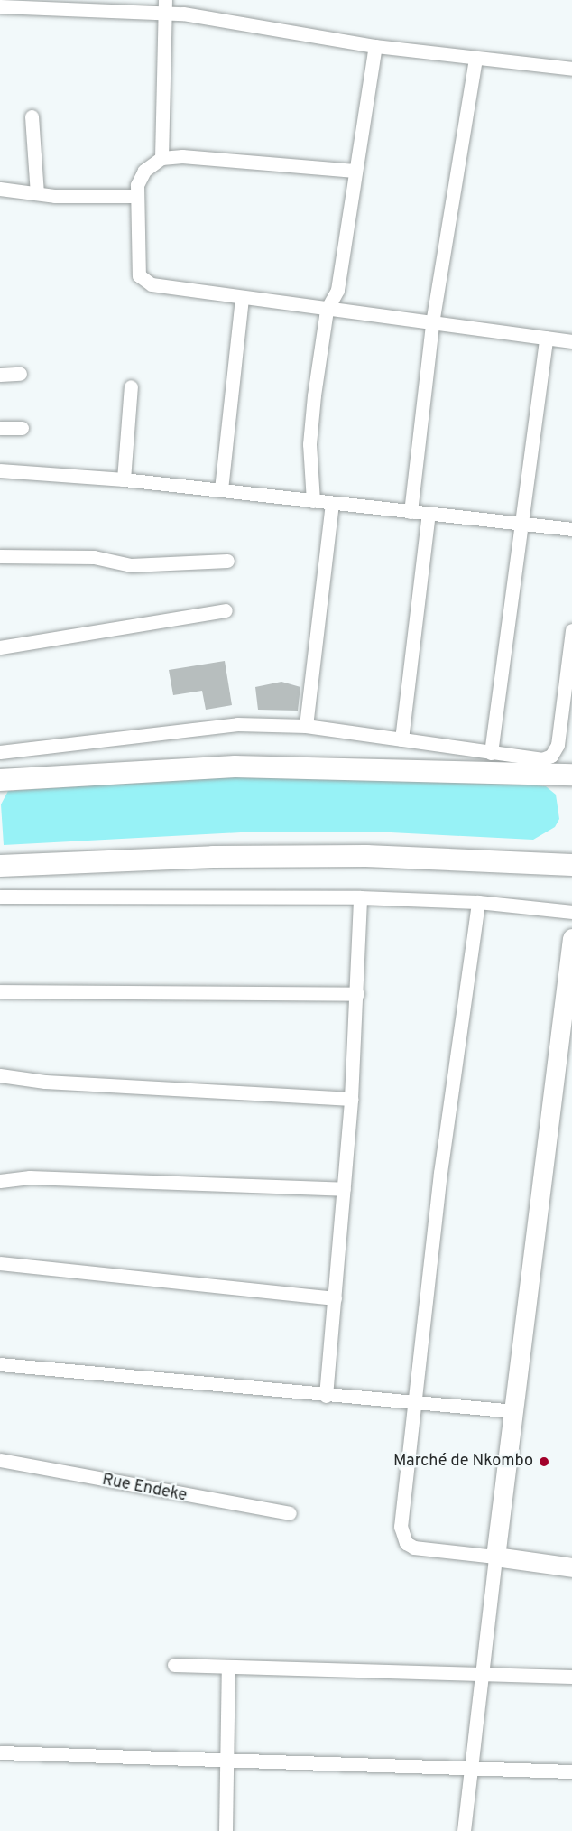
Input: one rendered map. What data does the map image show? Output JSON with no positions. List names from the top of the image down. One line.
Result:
{"streets":{"street":["Rue Endeke"]},"places":["Marché de Nkombo"]}
